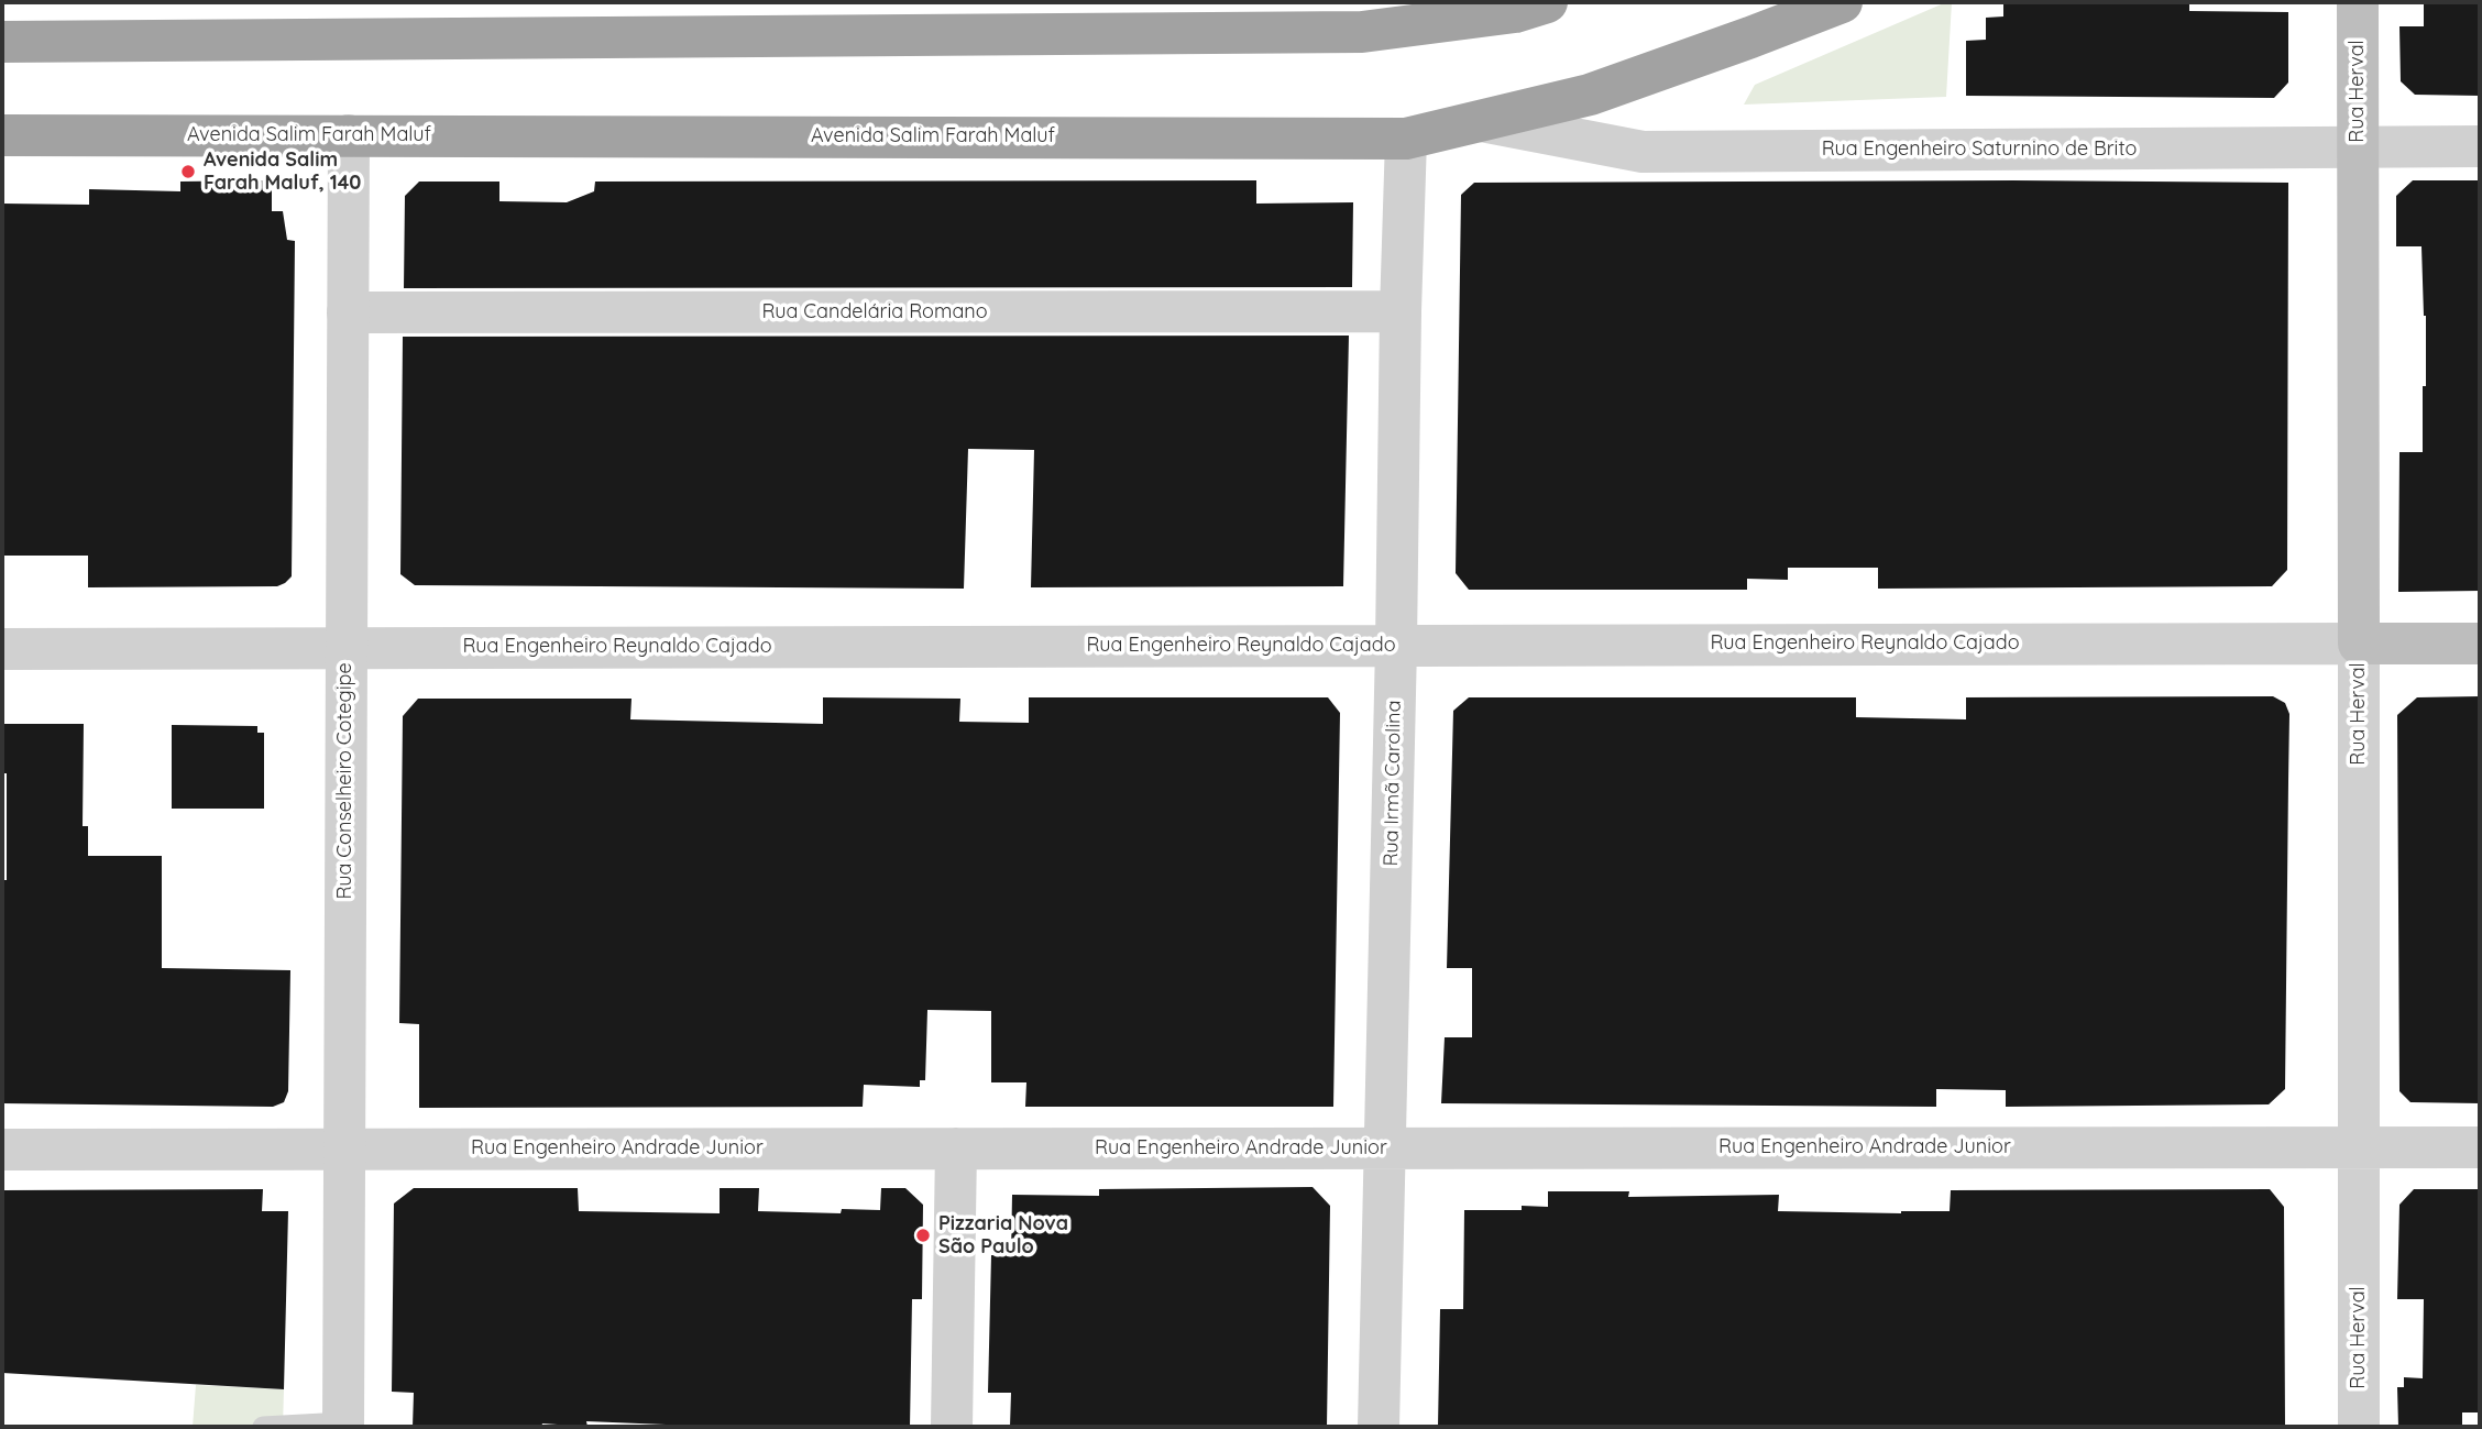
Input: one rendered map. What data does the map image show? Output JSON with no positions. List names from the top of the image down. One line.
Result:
{"streets":{"highway":["Avenida Salim Farah Maluf"],"main road":["Rua Herval","Rua Engenheiro Reynaldo Cajado"],"street":["Rua Engenheiro Saturnino de Brito","Rua Candelária Romano","Rua Conselheiro Cotegipe","Rua Irmã Carolina","Rua Engenheiro Andrade Junior"]},"crossings":[["Rua Herval","Rua Engenheiro Saturnino de Brito"],["Rua Herval","Rua Engenheiro Reynaldo Cajado"],["Rua Herval","Rua Engenheiro Andrade Junior"],["Avenida Salim Farah Maluf","Rua Engenheiro Saturnino de Brito"],["Avenida Salim Farah Maluf","Rua Conselheiro Cotegipe"],["Avenida Salim Farah Maluf","Rua Irmã Carolina"],["Rua Candelária Romano","Rua Conselheiro Cotegipe"],["Rua Candelária Romano","Rua Irmã Carolina"],["Rua Engenheiro Reynaldo Cajado","Rua Conselheiro Cotegipe"],["Rua Engenheiro Reynaldo Cajado","Rua Irmã Carolina"],["Rua Conselheiro Cotegipe","Rua Engenheiro Andrade Junior"],["Rua Irmã Carolina","Rua Engenheiro Andrade Junior"]],"places":["Avenida Salim Farah Maluf, 140","Pizzaria Nova São Paulo"]}
